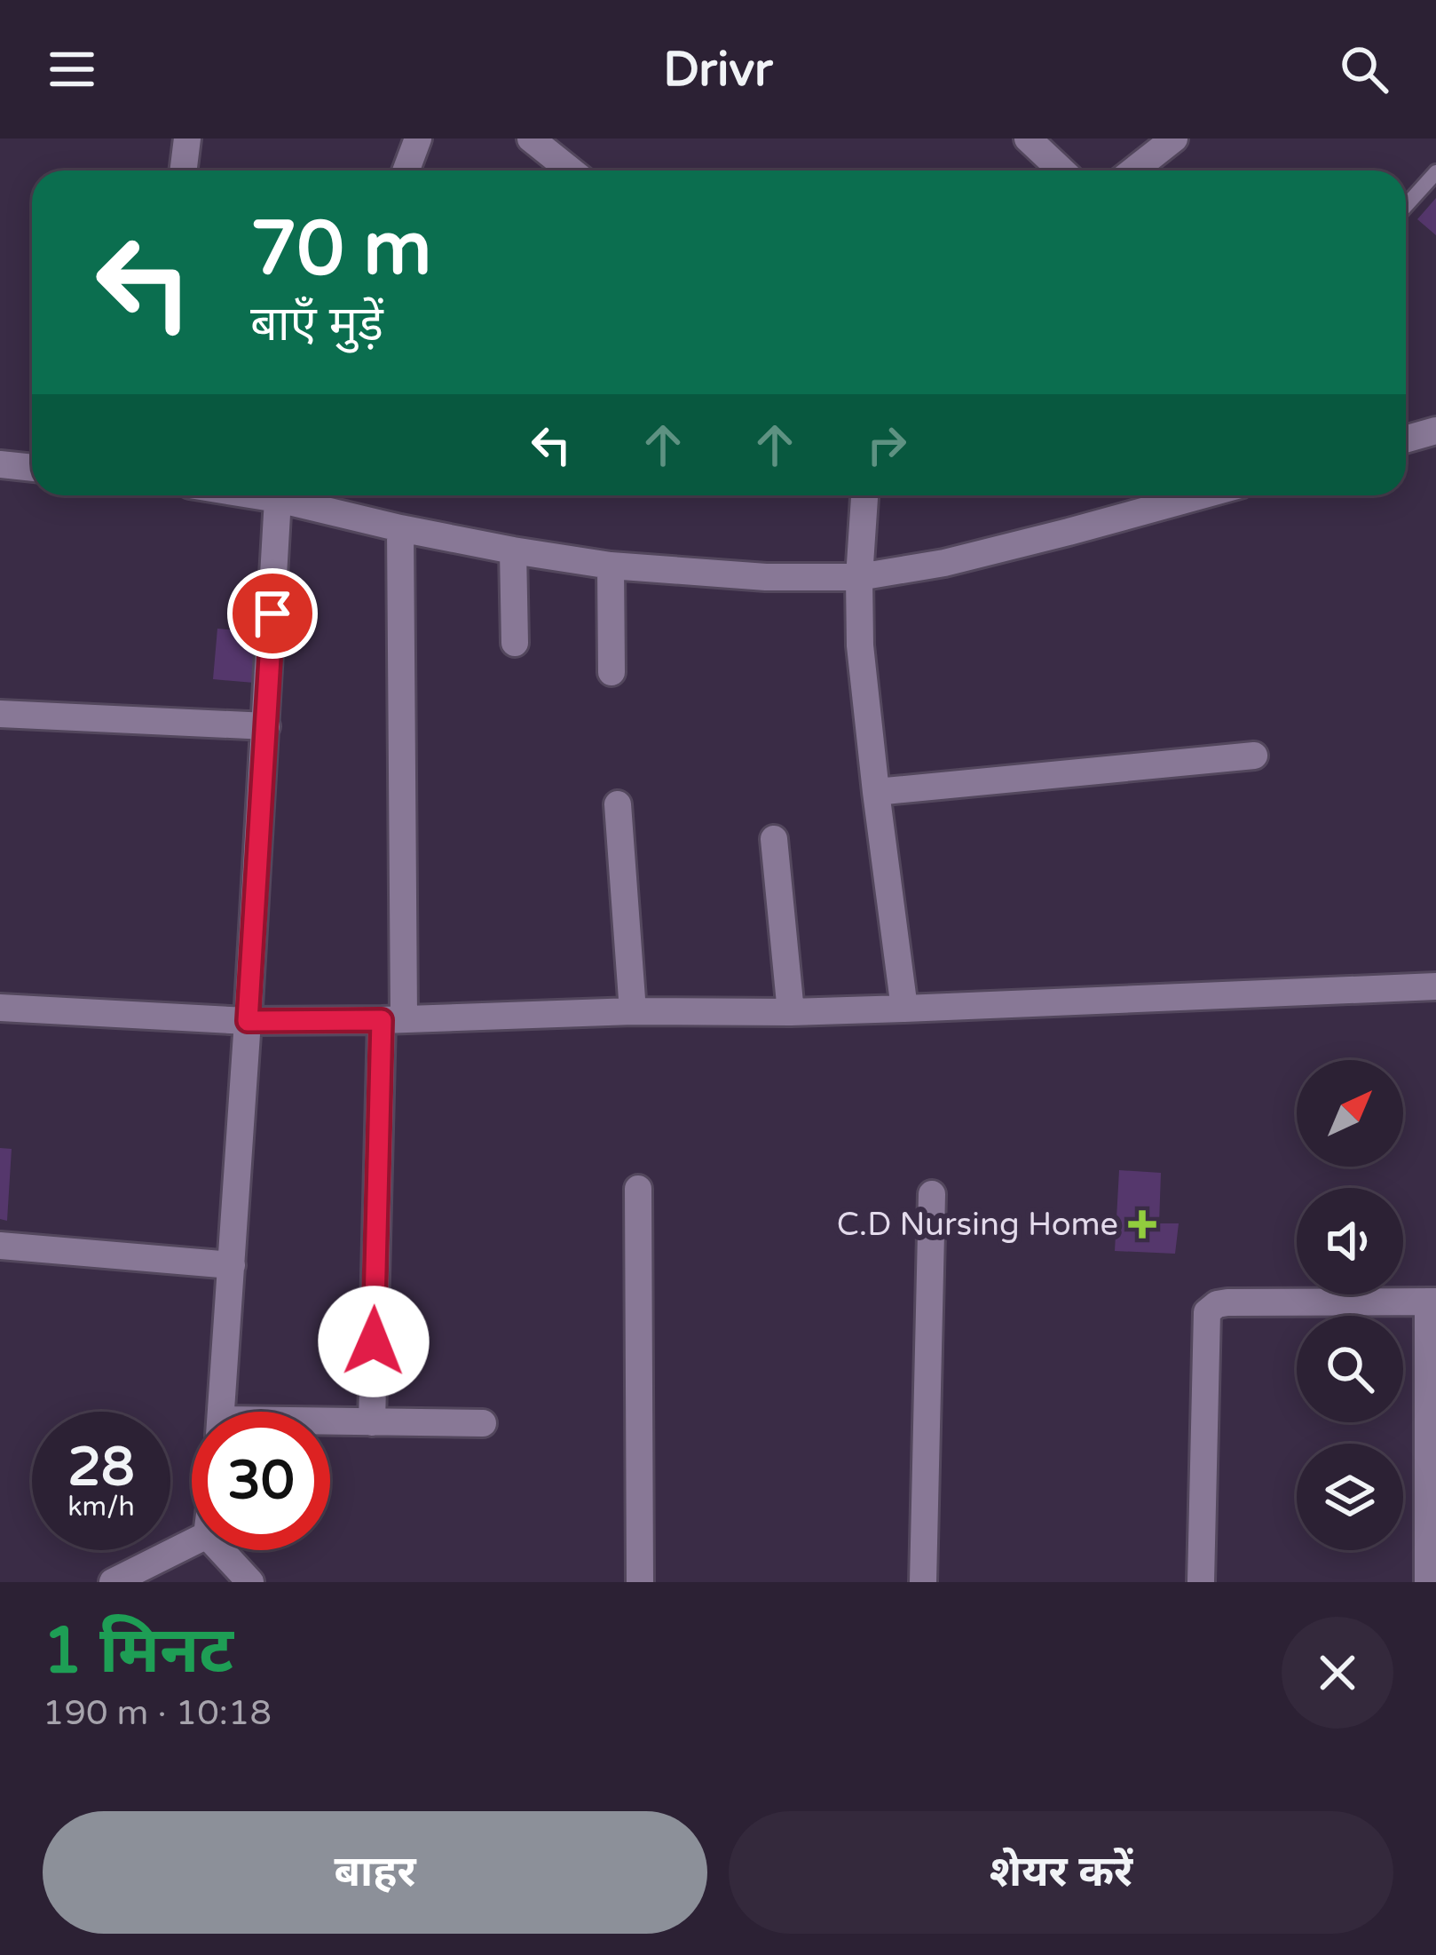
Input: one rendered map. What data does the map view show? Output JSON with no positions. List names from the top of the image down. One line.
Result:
{"places":{"health":["C.D Nursing Home"]},"north":"top right","page":{"header":"Drivr","turn":["70 m","बाएँ मुड़ें"],"speed":"28 km/h","limit":"30","heading":["1 मिनट","190 m · 10:18"],"buttons":["बाहर","शेयर करें"]}}
